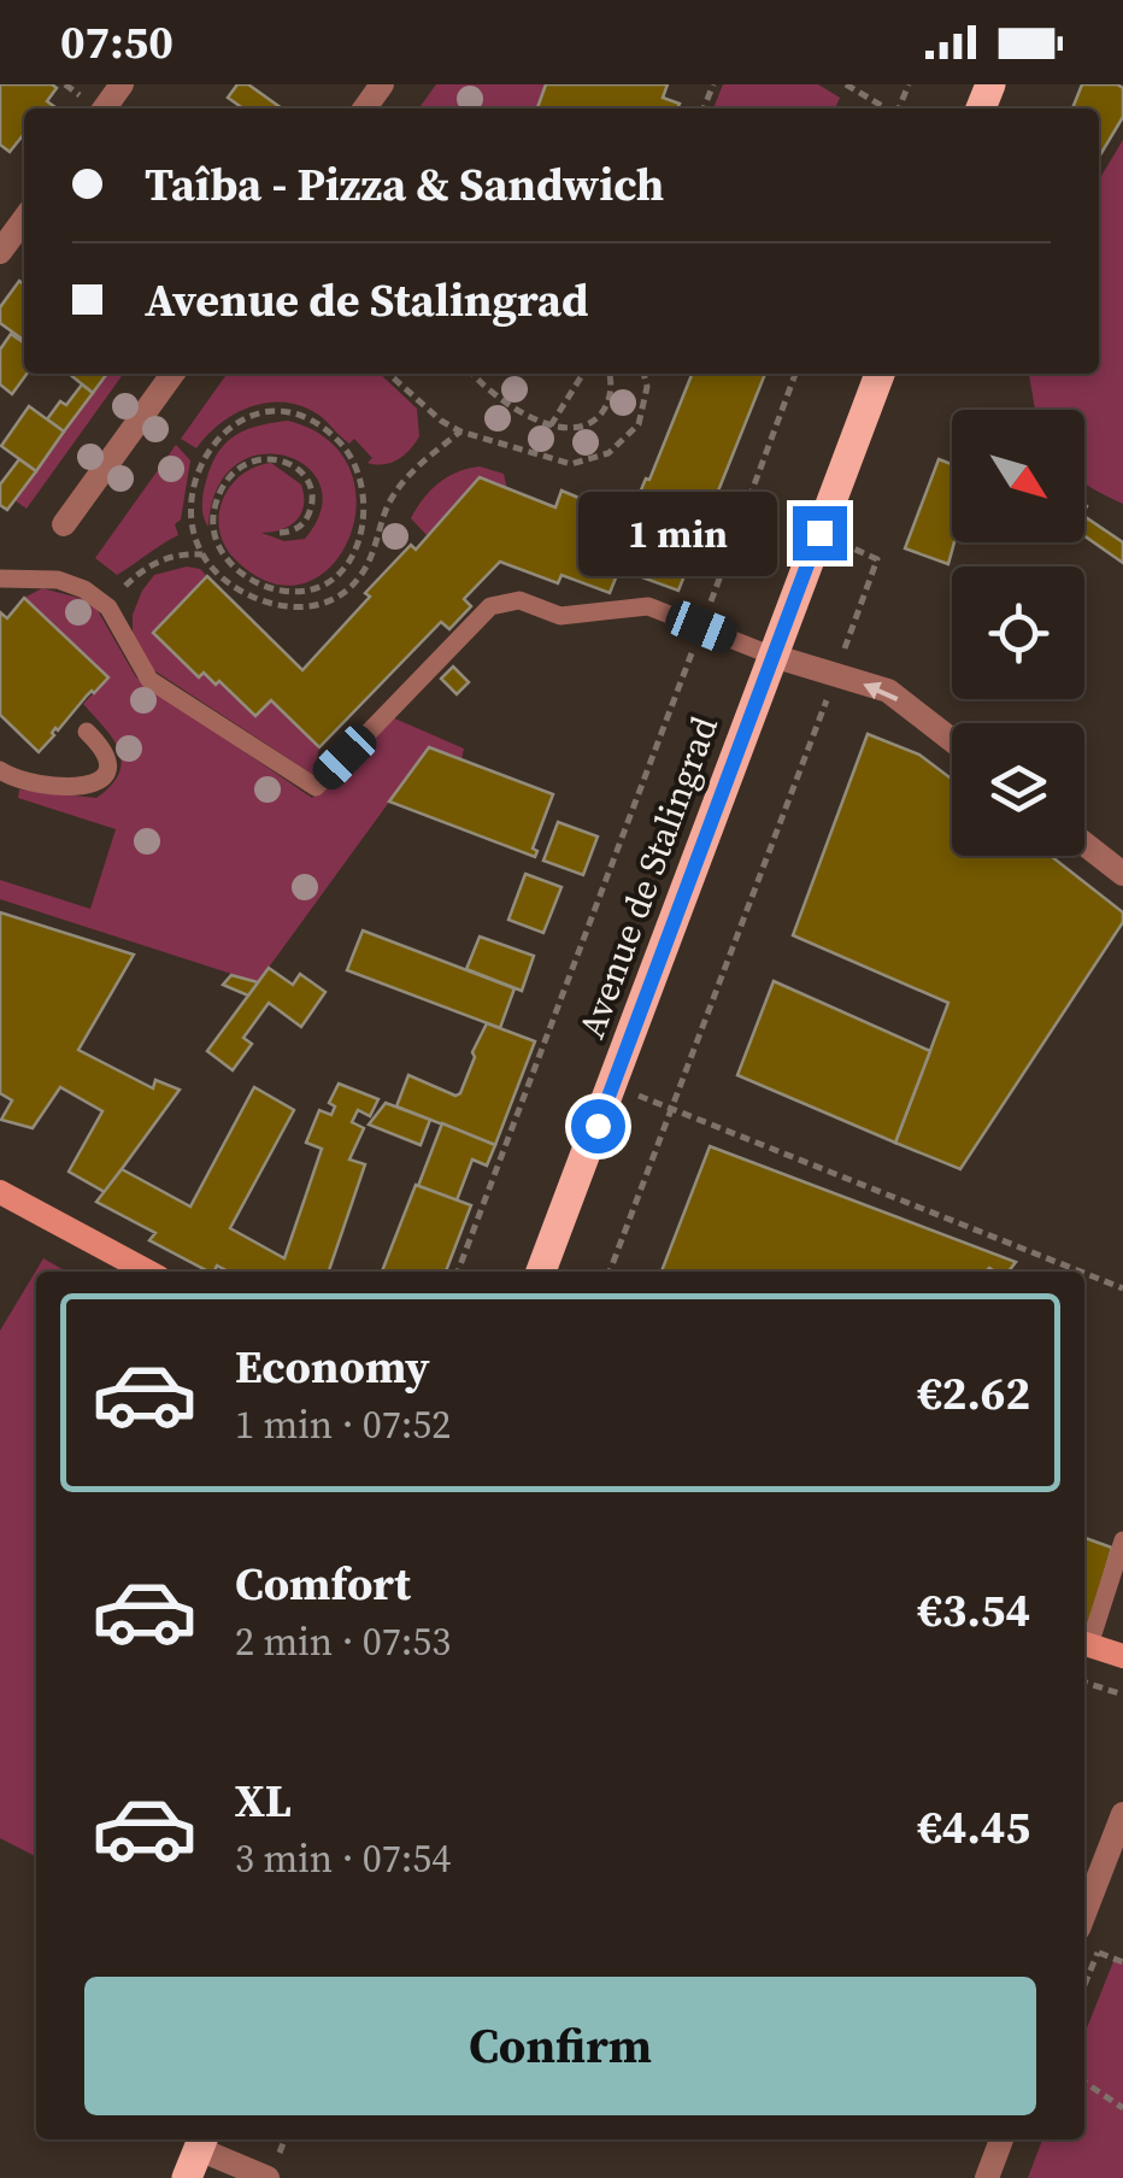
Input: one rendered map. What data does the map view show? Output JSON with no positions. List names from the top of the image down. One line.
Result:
{"streets":{"main road":["Avenue de Stalingrad"]},"north":"bottom right","page":{"status":"07:50","banner":["Taîba - Pizza & Sandwich","Avenue de Stalingrad"],"bubble":"1 min","list":[{"name":"Economy","note":"1 min · 07:52","value":"€2.62"},{"name":"Comfort","note":"2 min · 07:53","value":"€3.54"},{"name":"XL","note":"3 min · 07:54","value":"€4.45"}],"buttons":"Confirm"}}
